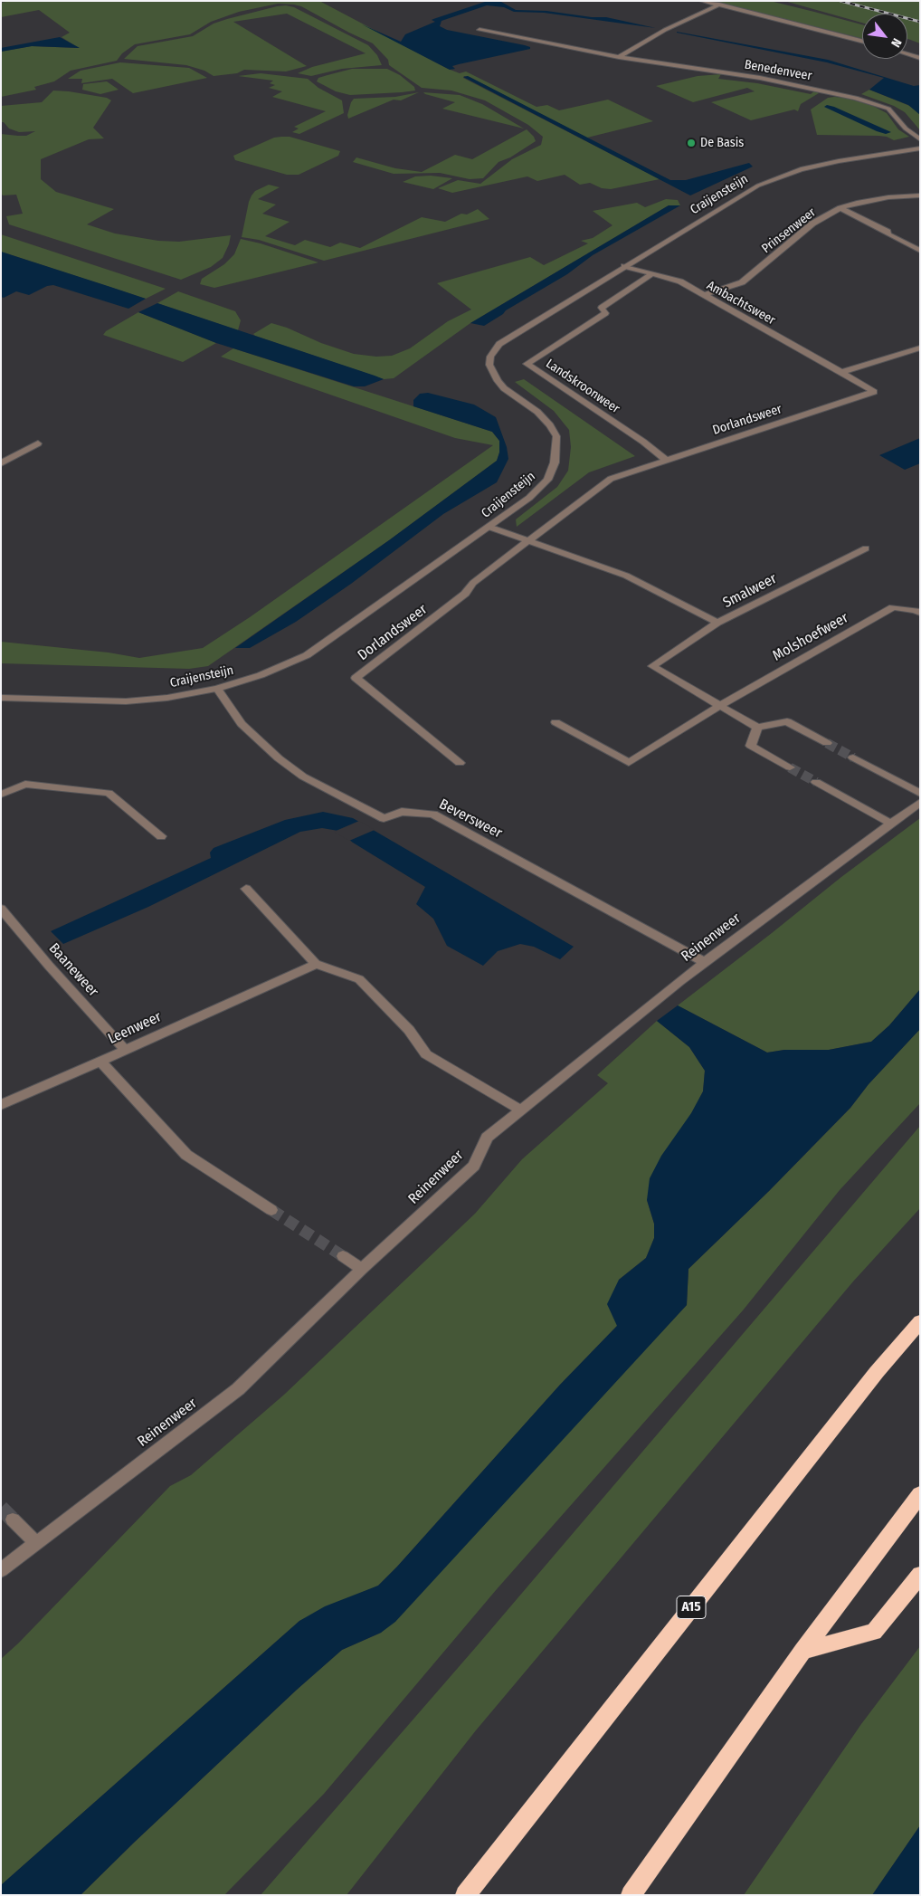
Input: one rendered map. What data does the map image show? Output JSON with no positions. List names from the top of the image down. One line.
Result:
{"streets":{"highway":["A15"],"street":["Benedenveer","Craijensteijn","Prinsenweer","Ambachtsweer","Landskroonweer","Dorlandsweer","Smalweer","Molshoefweer","Beversweer","Reinenweer","Baaneweer","Leenweer"]},"crossings":[["Craijensteijn","Ambachtsweer"],["Craijensteijn","Beversweer"],["Prinsenweer","Ambachtsweer"],["Ambachtsweer","Landskroonweer"],["Ambachtsweer","Dorlandsweer"],["Landskroonweer","Dorlandsweer"],["Smalweer","Molshoefweer"],["Beversweer","Reinenweer"],["Baaneweer","Leenweer"]],"places":["De Basis"],"north":"bottom right"}
